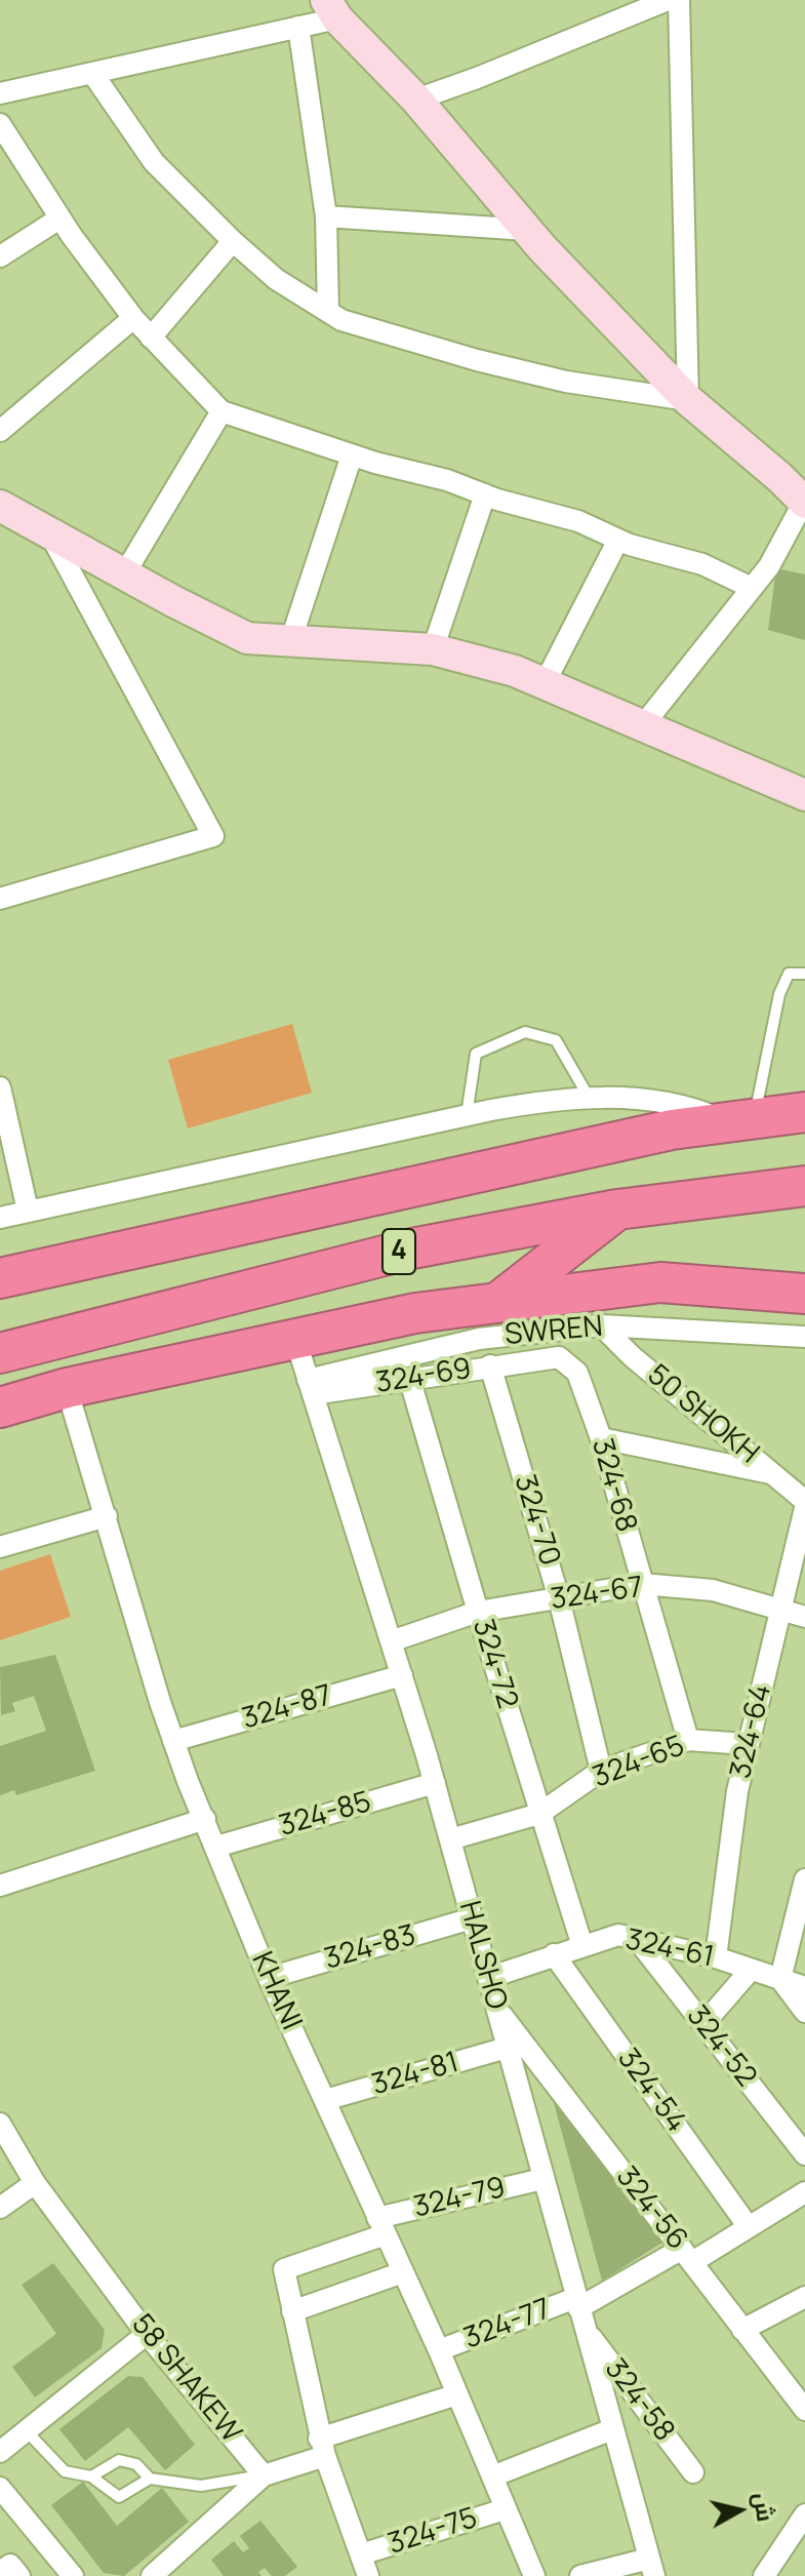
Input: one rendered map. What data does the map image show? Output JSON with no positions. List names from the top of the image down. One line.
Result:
{"streets":{"highway":["4"],"street":["SWREN","324-69","50 SHOKH","324-68","324-70","324-67","324-72","324-87","324-64","324-65","324-85","324-83","324-61","HALSHO","KHANI","324-52","324-81","324-54","324-79","324-56","324-77","58 SHAKEW","324-58","324-75"]},"crossings":[["SWREN","324-69"],["SWREN","50 SHOKH"],["SWREN","HALSHO"],["324-69","324-68"],["324-69","324-70"],["324-69","324-72"],["324-69","HALSHO"],["324-68","324-67"],["324-68","324-65"],["324-70","324-67"],["324-70","324-65"],["324-67","324-72"],["324-67","324-64"],["324-67","HALSHO"],["324-72","324-65"],["324-72","324-61"],["324-87","HALSHO"],["324-87","KHANI"],["324-64","324-65"],["324-64","324-61"],["324-65","HALSHO"],["324-85","HALSHO"],["324-85","KHANI"],["324-83","HALSHO"],["324-83","KHANI"],["324-61","HALSHO"],["324-61","324-52"],["324-61","324-54"],["HALSHO","324-81"],["HALSHO","324-79"],["HALSHO","324-56"],["HALSHO","324-77"],["HALSHO","324-58"],["HALSHO","324-75"],["KHANI","324-81"],["KHANI","324-79"],["KHANI","324-77"],["KHANI","324-75"],["324-54","324-77"],["324-56","324-77"]],"north":"right"}
